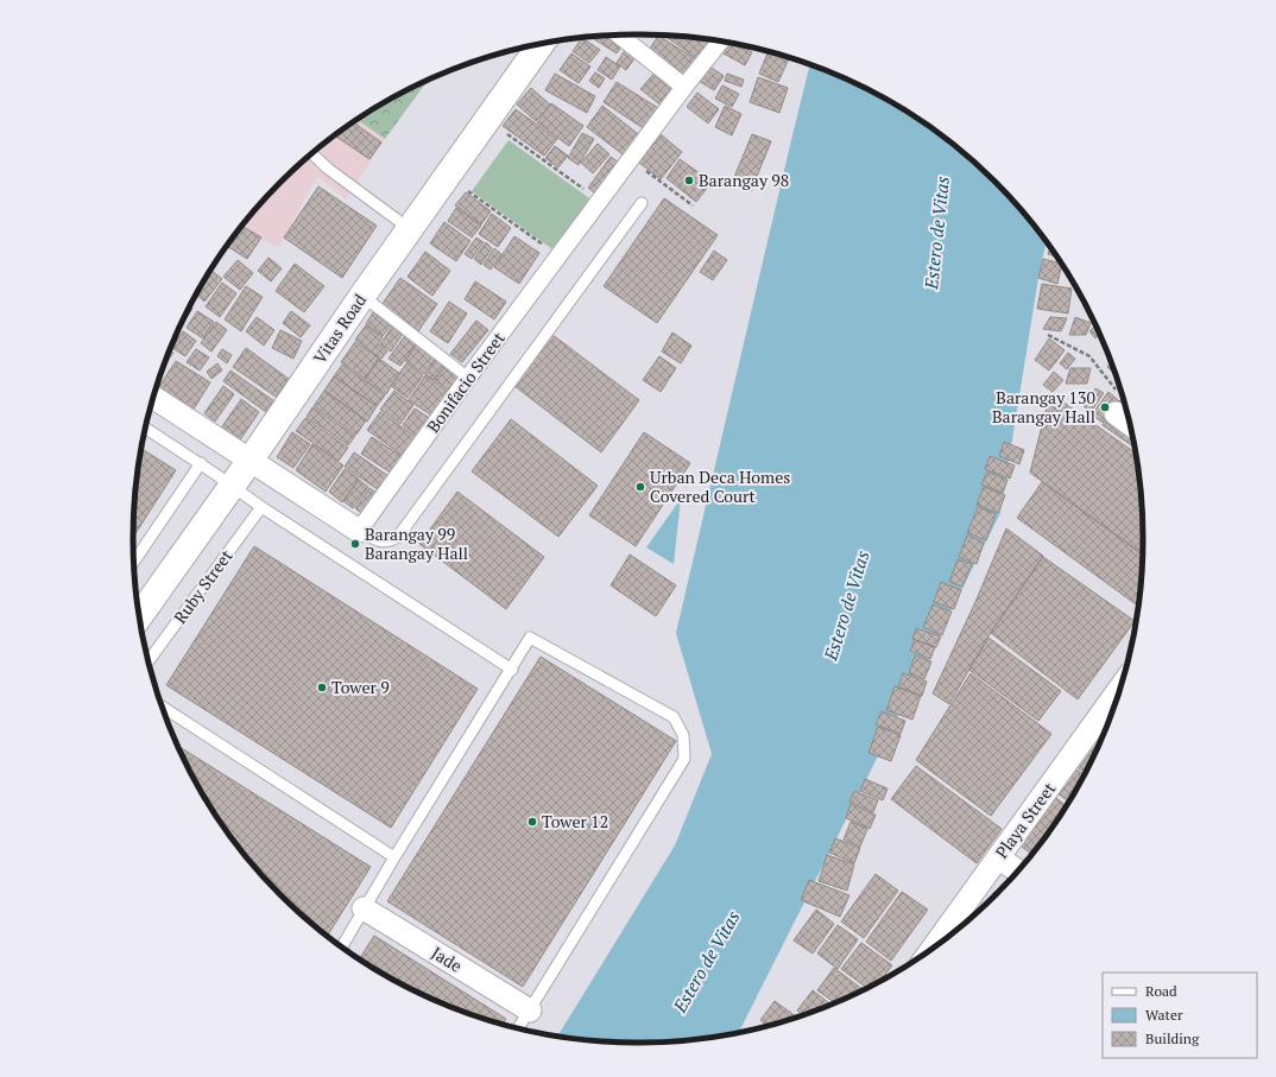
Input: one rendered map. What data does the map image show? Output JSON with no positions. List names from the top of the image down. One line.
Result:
{"streets":{"street":["Vitas Road","Bonifacio Street","Playa Street","Jade"],"lane":["Ruby Street"]},"water":["Estero de Vitas"],"places":["Barangay 98","Barangay 130 Barangay Hall","Urban Deca Homes Covered Court","Barangay 99 Barangay Hall","Tower 9","Tower 12"],"legend":["Road","Water","Building"]}
